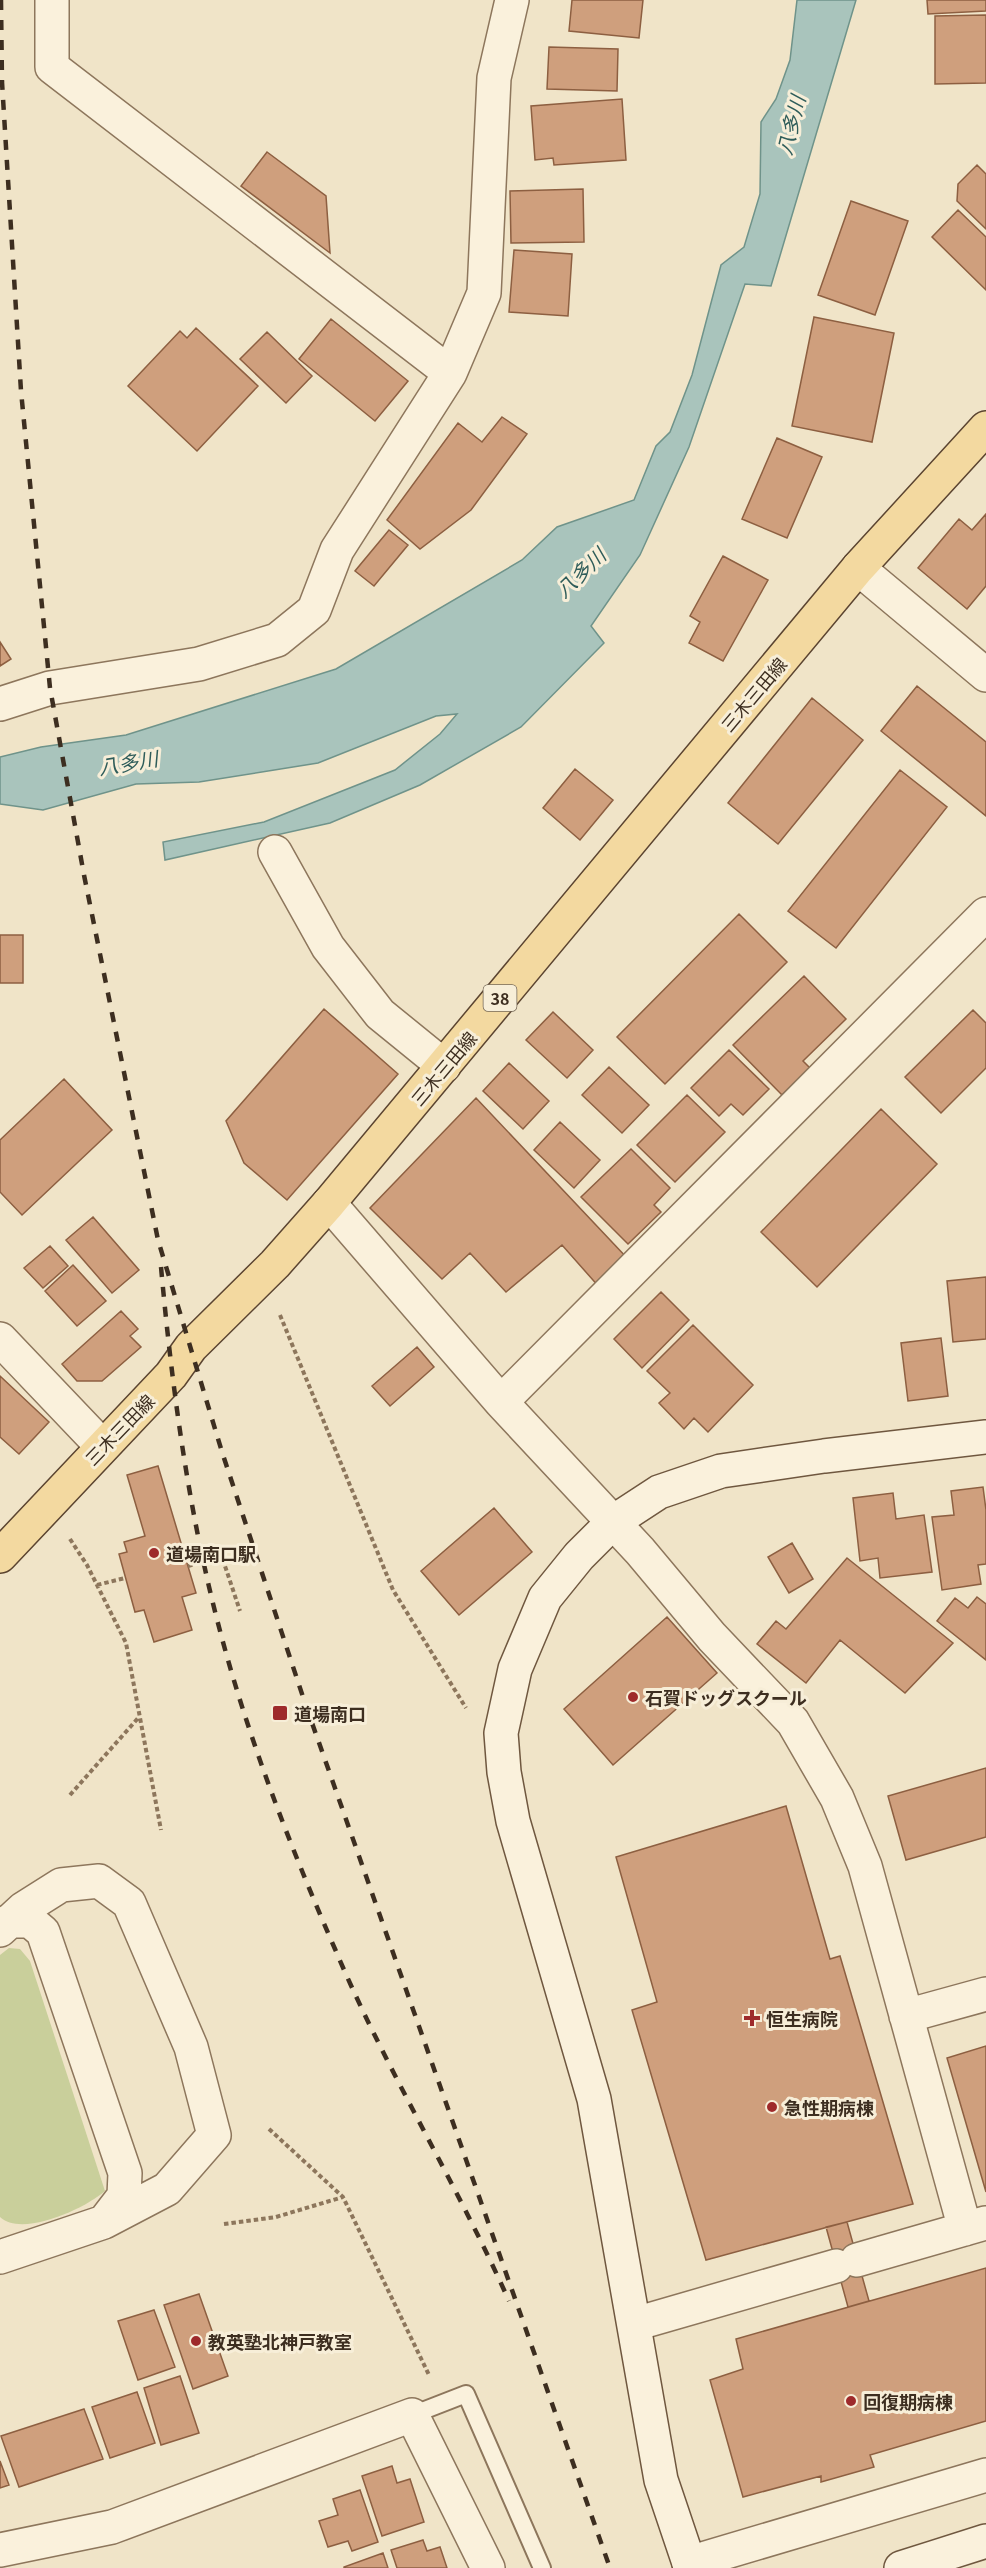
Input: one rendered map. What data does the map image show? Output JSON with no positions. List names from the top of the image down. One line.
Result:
{"streets":{"main road":["三木三田線","38"]},"water":["八多川"],"places":{"other":["道場南口駅","石賀ドッグスクール","急性期病棟","教英塾北神戸教室","回復期病棟"],"transit":["道場南口"],"health":["恒生病院"]}}
